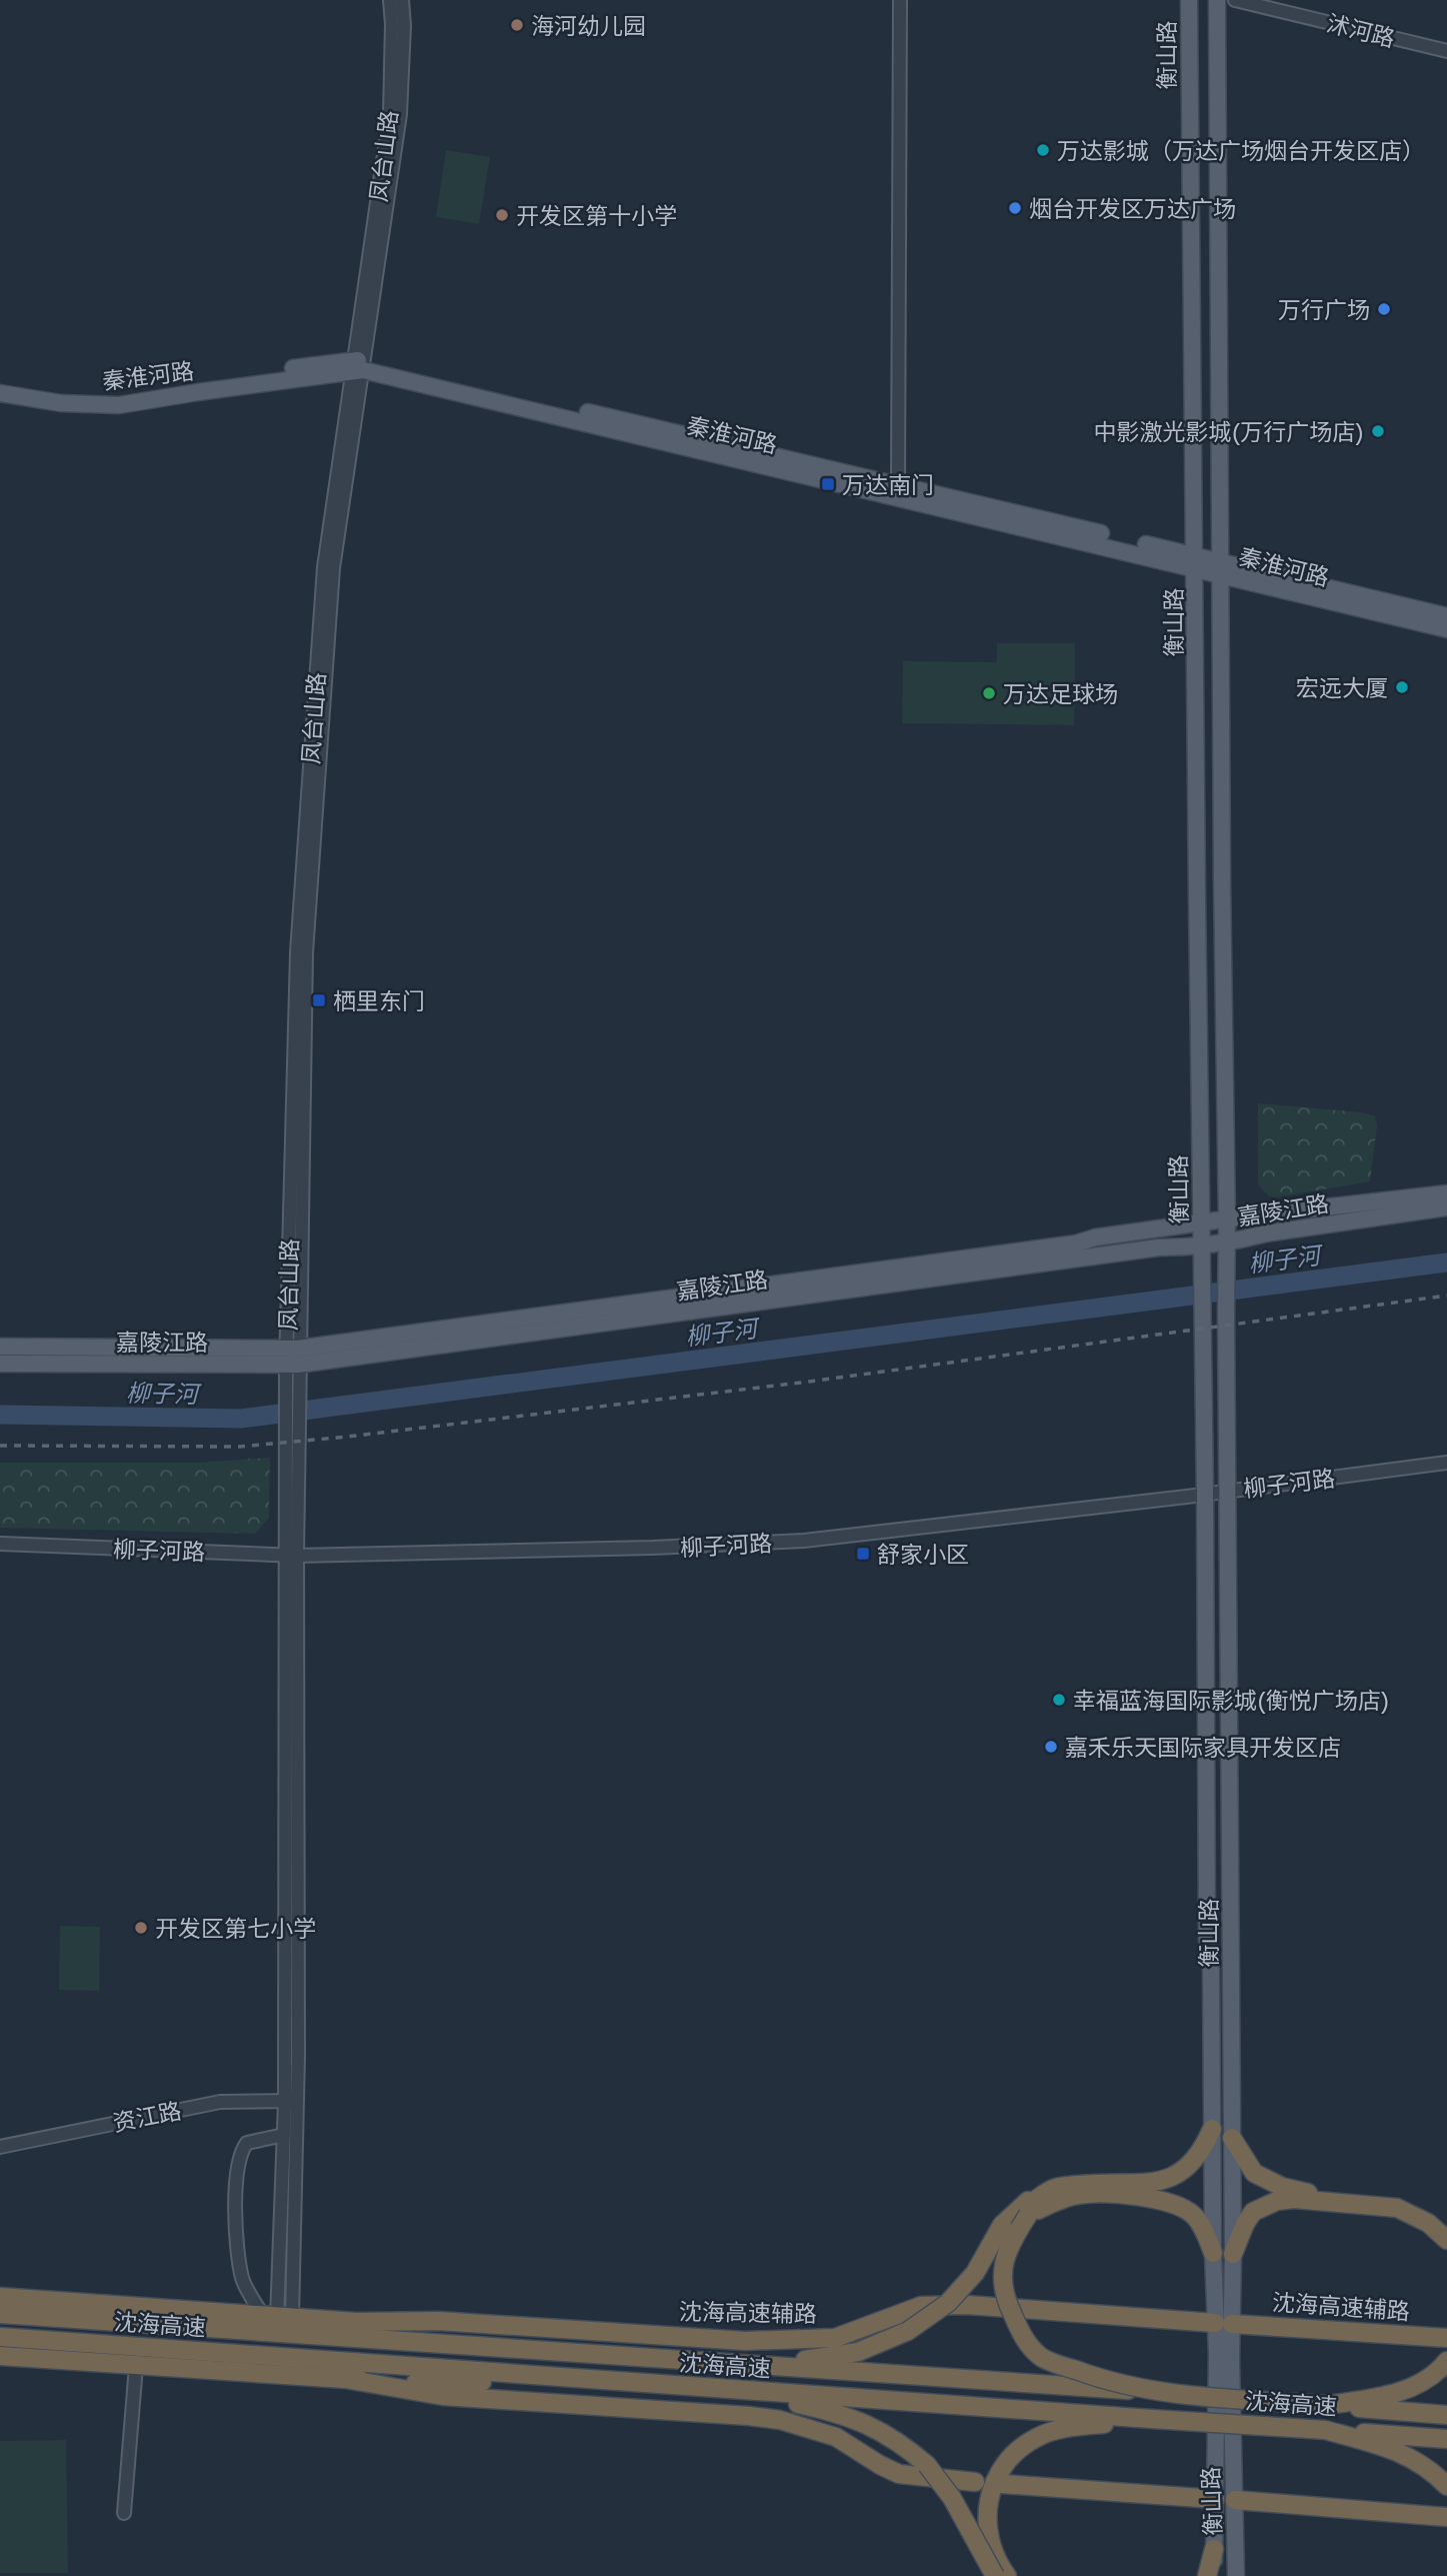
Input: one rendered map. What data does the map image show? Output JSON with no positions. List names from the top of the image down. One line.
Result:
{"streets":{"highway":["沈海高速辅路","沈海高速"],"main road":["衡山路","秦淮河路","嘉陵江路"],"street":["沭河路","凤台山路","柳子河路","资江路"]},"crossings":[["衡山路","秦淮河路"],["衡山路","嘉陵江路"],["衡山路","柳子河路"],["衡山路","沈海高速辅路"],["凤台山路","秦淮河路"],["凤台山路","嘉陵江路"],["凤台山路","柳子河路"],["凤台山路","资江路"]],"water":["柳子河"],"places":{"other":["海河幼儿园","万达影城（万达广场烟台开发区店）","烟台开发区万达广场","开发区第十小学","万行广场","中影激光影城(万行广场店)","宏远大厦","万达足球场","幸福蓝海国际影城(衡悦广场店)","嘉禾乐天国际家具开发区店","开发区第七小学"],"transit":["万达南门","栖里东门","舒家小区"]}}
